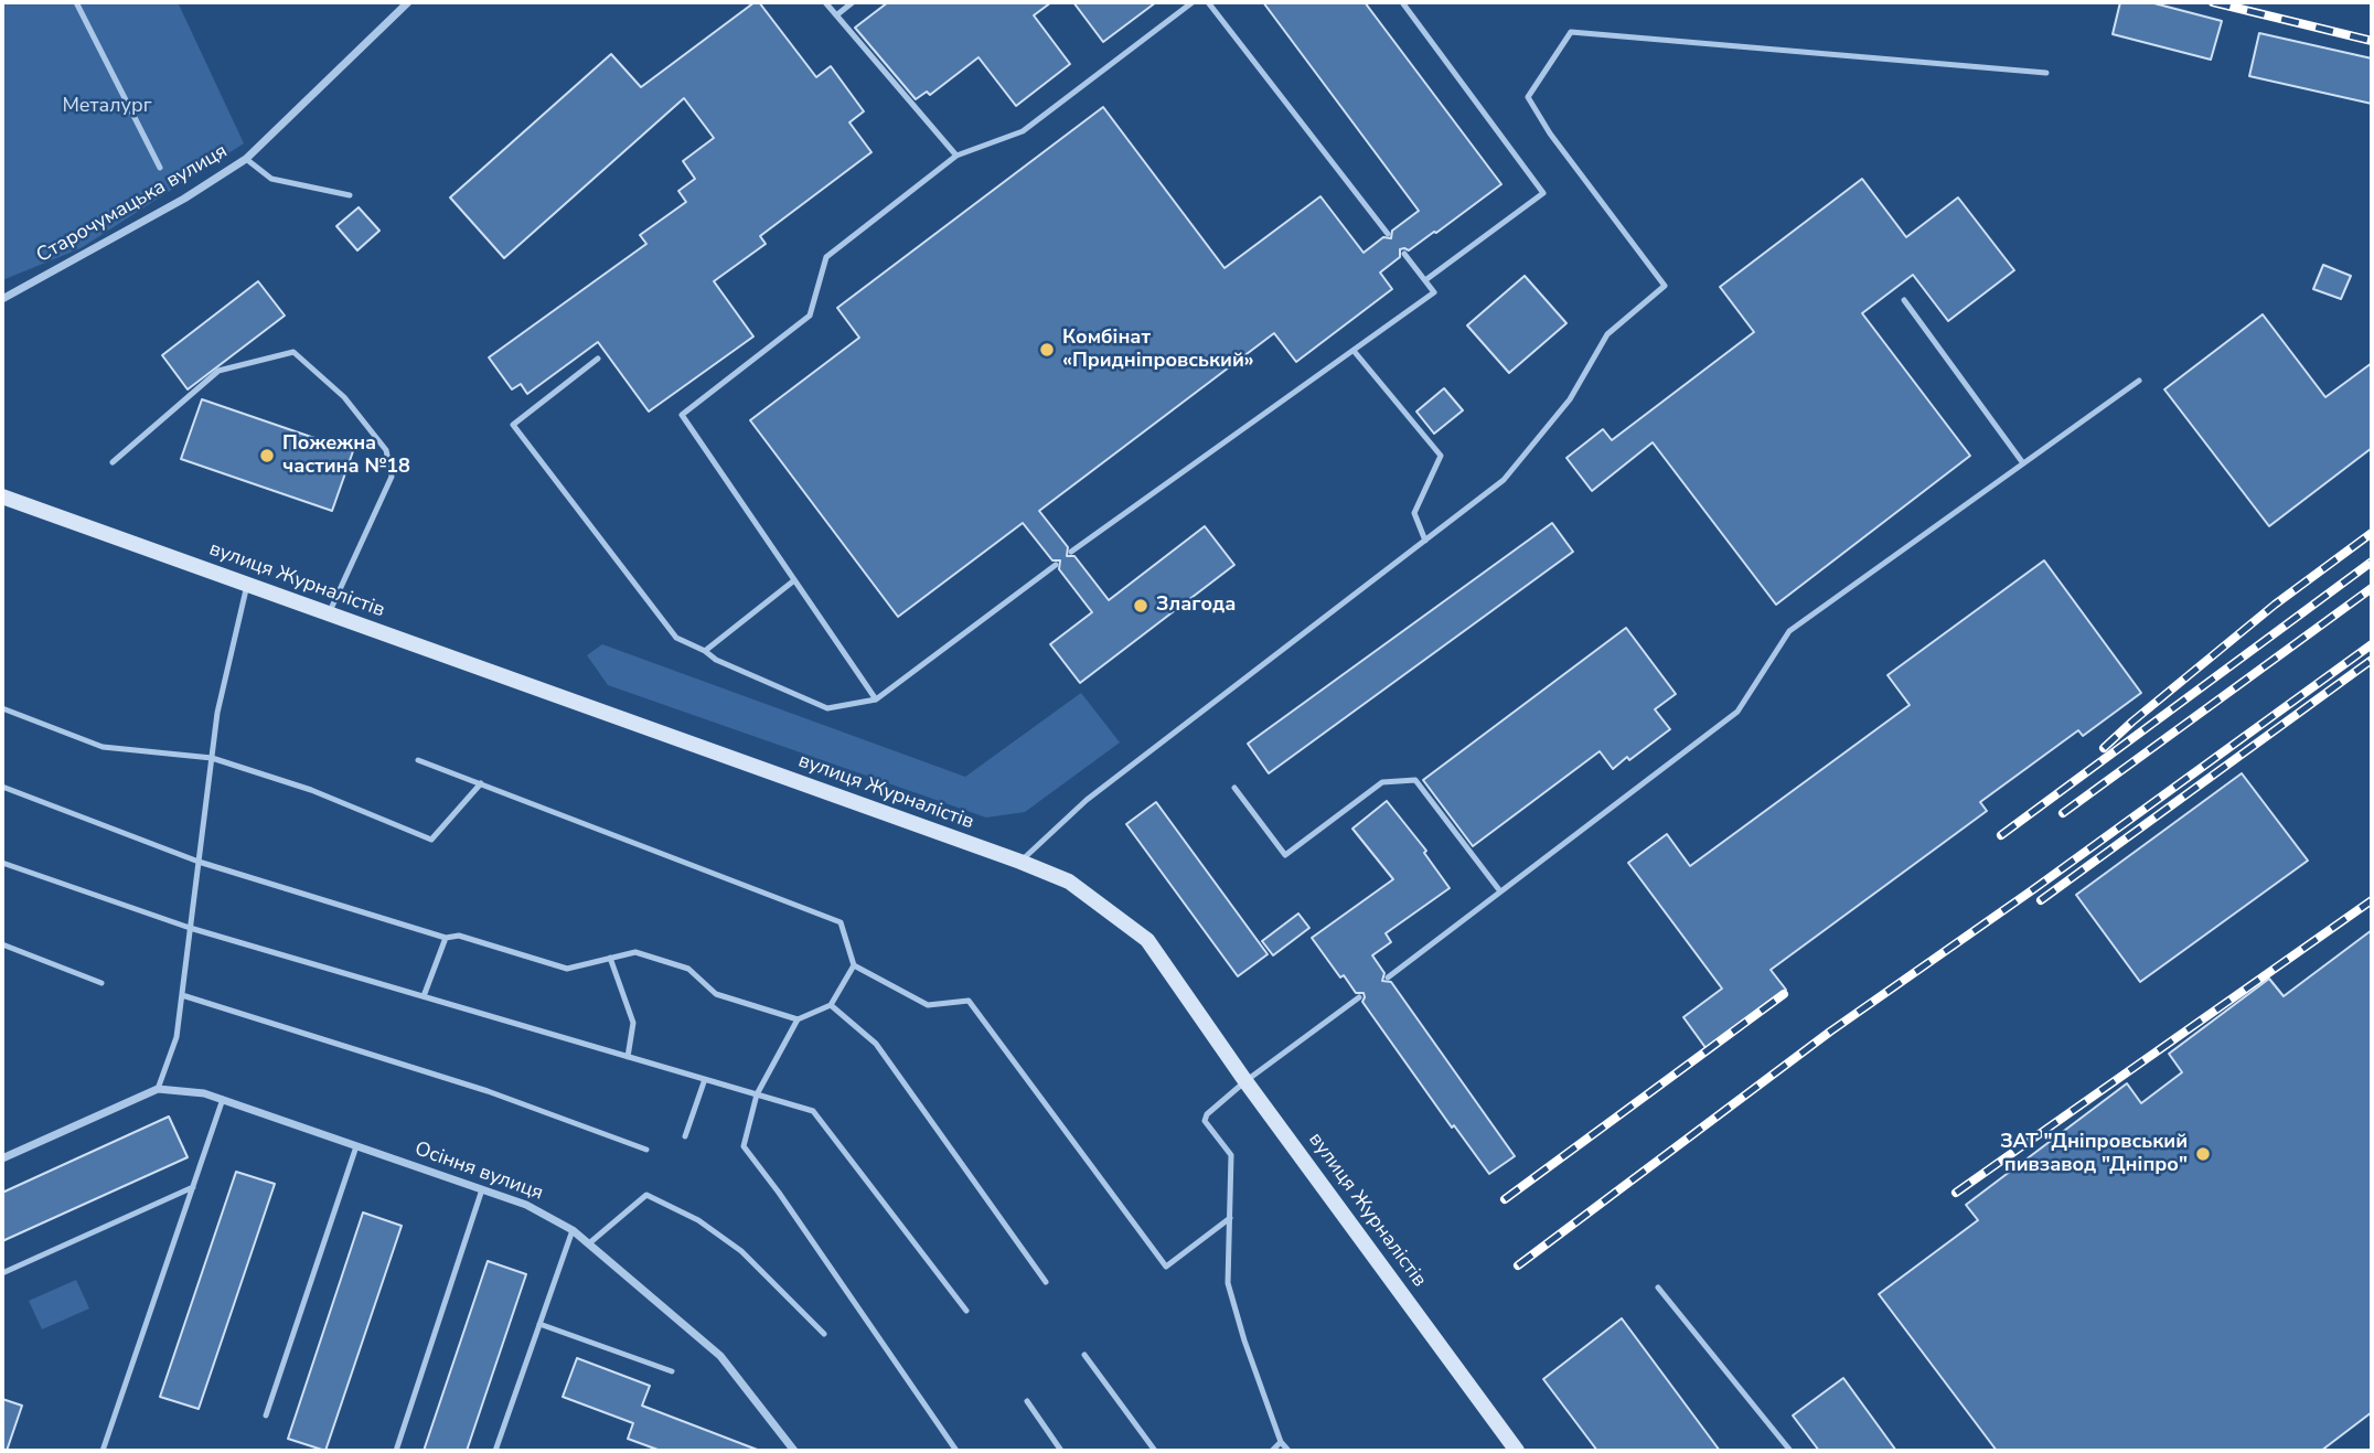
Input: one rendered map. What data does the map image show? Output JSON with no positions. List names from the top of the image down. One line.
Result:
{"streets":{"street":["Старочумацька вулиця","вулиця Журналістів","Осіння вулиця"]},"parks":["Металург"],"places":["Комбінат «Придніпровський»","Пожежна частина №18","Злагода","ЗАТ \"Дніпровський пивзавод \"Дніпро\""]}
